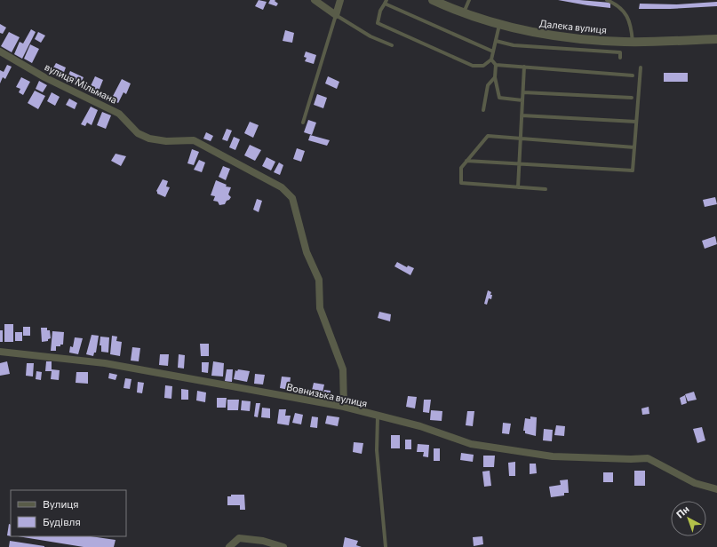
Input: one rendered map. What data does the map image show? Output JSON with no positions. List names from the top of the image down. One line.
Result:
{"streets":{"street":["Далека вулиця","вулиця Мільмана","Вовнизька вулиця"]},"crossings":[["вулиця Мільмана","Вовнизька вулиця"]],"legend":["Вулиця","Будівля"],"north":"top left"}
